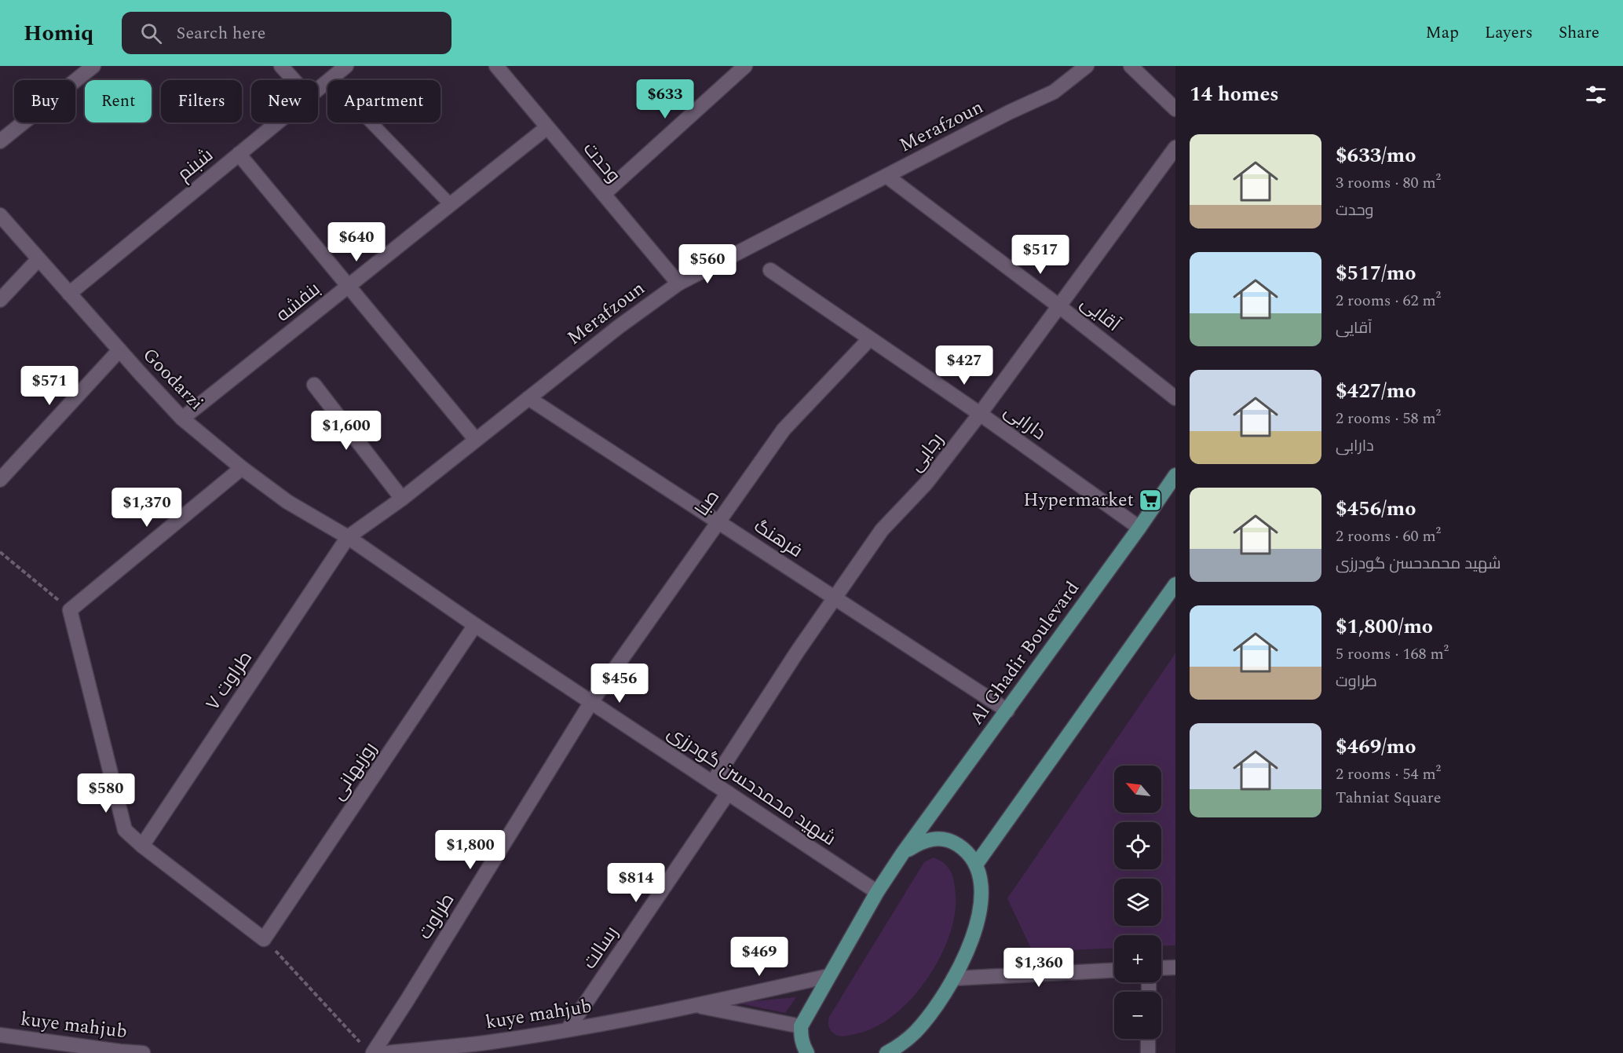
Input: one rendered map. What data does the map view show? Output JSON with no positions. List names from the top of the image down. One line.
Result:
{"streets":{"main road":["Al Ghadir Boulevard"],"street":["Merafzoun","وحدت","شبنم","بنفشه","آقایی","Goodarzi","دارابی","رجایی","صبا","فرهنگ","طراوت ۷","روزبهانی","شهید محمدحسن گودرزی","طراوت","رسالت","kuye mahjub"]},"crossings":[["Merafzoun","وحدت"],["Merafzoun","آقایی"],["Merafzoun","Goodarzi"],["Merafzoun","فرهنگ"],["Merafzoun","طراوت ۷"],["Merafzoun","شهید محمدحسن گودرزی"],["وحدت","بنفشه"],["شبنم","Goodarzi"],["بنفشه","Goodarzi"],["آقایی","رجایی"],["Goodarzi","طراوت ۷"],["Goodarzi","شهید محمدحسن گودرزی"],["دارابی","رجایی"],["دارابی","صبا"],["دارابی","Al Ghadir Boulevard"],["رجایی","فرهنگ"],["رجایی","شهید محمدحسن گودرزی"],["صبا","فرهنگ"],["صبا","شهید محمدحسن گودرزی"],["صبا","طراوت"],["فرهنگ","Al Ghadir Boulevard"],["Al Ghadir Boulevard","شهید محمدحسن گودرزی"],["Al Ghadir Boulevard","kuye mahjub"],["طراوت ۷","شهید محمدحسن گودرزی"],["روزبهانی","شهید محمدحسن گودرزی"],["شهید محمدحسن گودرزی","طراوت"],["شهید محمدحسن گودرزی","رسالت"],["رسالت","kuye mahjub"]],"places":{"supermarket":["Hypermarket"]},"north":"top left","page":{"header":"Homiq","search":"Search here","nav":["Map","Layers","Share"],"heading":"14 homes","price":["$633","$640","$517","$560","$427","$571","$1,600","$1,370","$456","$580","$1,800","$814","$469","$1,360"],"chip":["Buy","Rent","Filters","New","Apartment"],"list":[{"name":"$633/mo","note":"3 rooms · 80 m² · وحدت"},{"name":"$517/mo","note":"2 rooms · 62 m² · آقایی"},{"name":"$427/mo","note":"2 rooms · 58 m² · دارابی"},{"name":"$456/mo","note":"2 rooms · 60 m² · شهید محمدحسن گودرزی"},{"name":"$1,800/mo","note":"5 rooms · 168 m² · طراوت"},{"name":"$469/mo","note":"2 rooms · 54 m² · Tahniat Square"}],"map_buttons":["+","−"]}}
